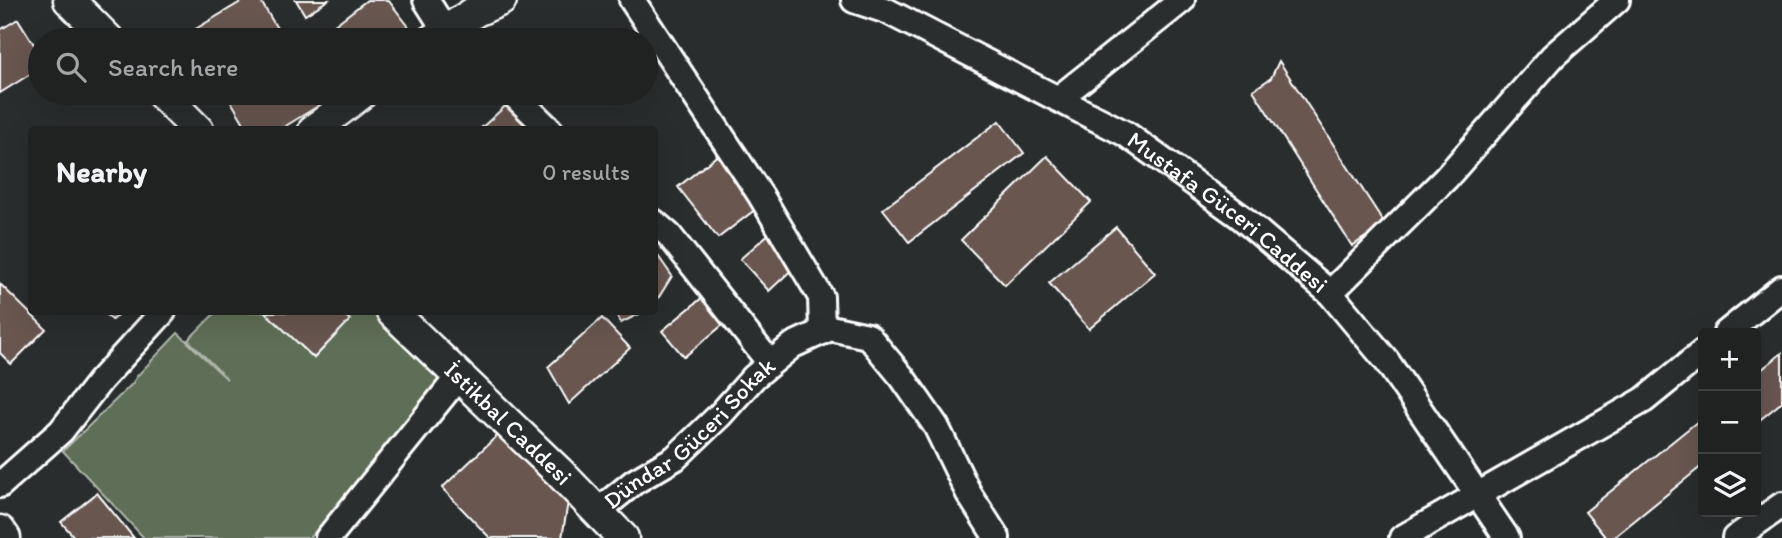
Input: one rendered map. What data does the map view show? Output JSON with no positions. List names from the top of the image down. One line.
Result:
{"streets":{"street":["Mustafa Güceri Caddesi","İstikbal Caddesi","Dündar Güceri Sokak"]},"crossings":[["İstikbal Caddesi","Dündar Güceri Sokak"]],"page":{"search":"Search here","heading":["Nearby","0 results"],"map_buttons":["+","−"]}}
